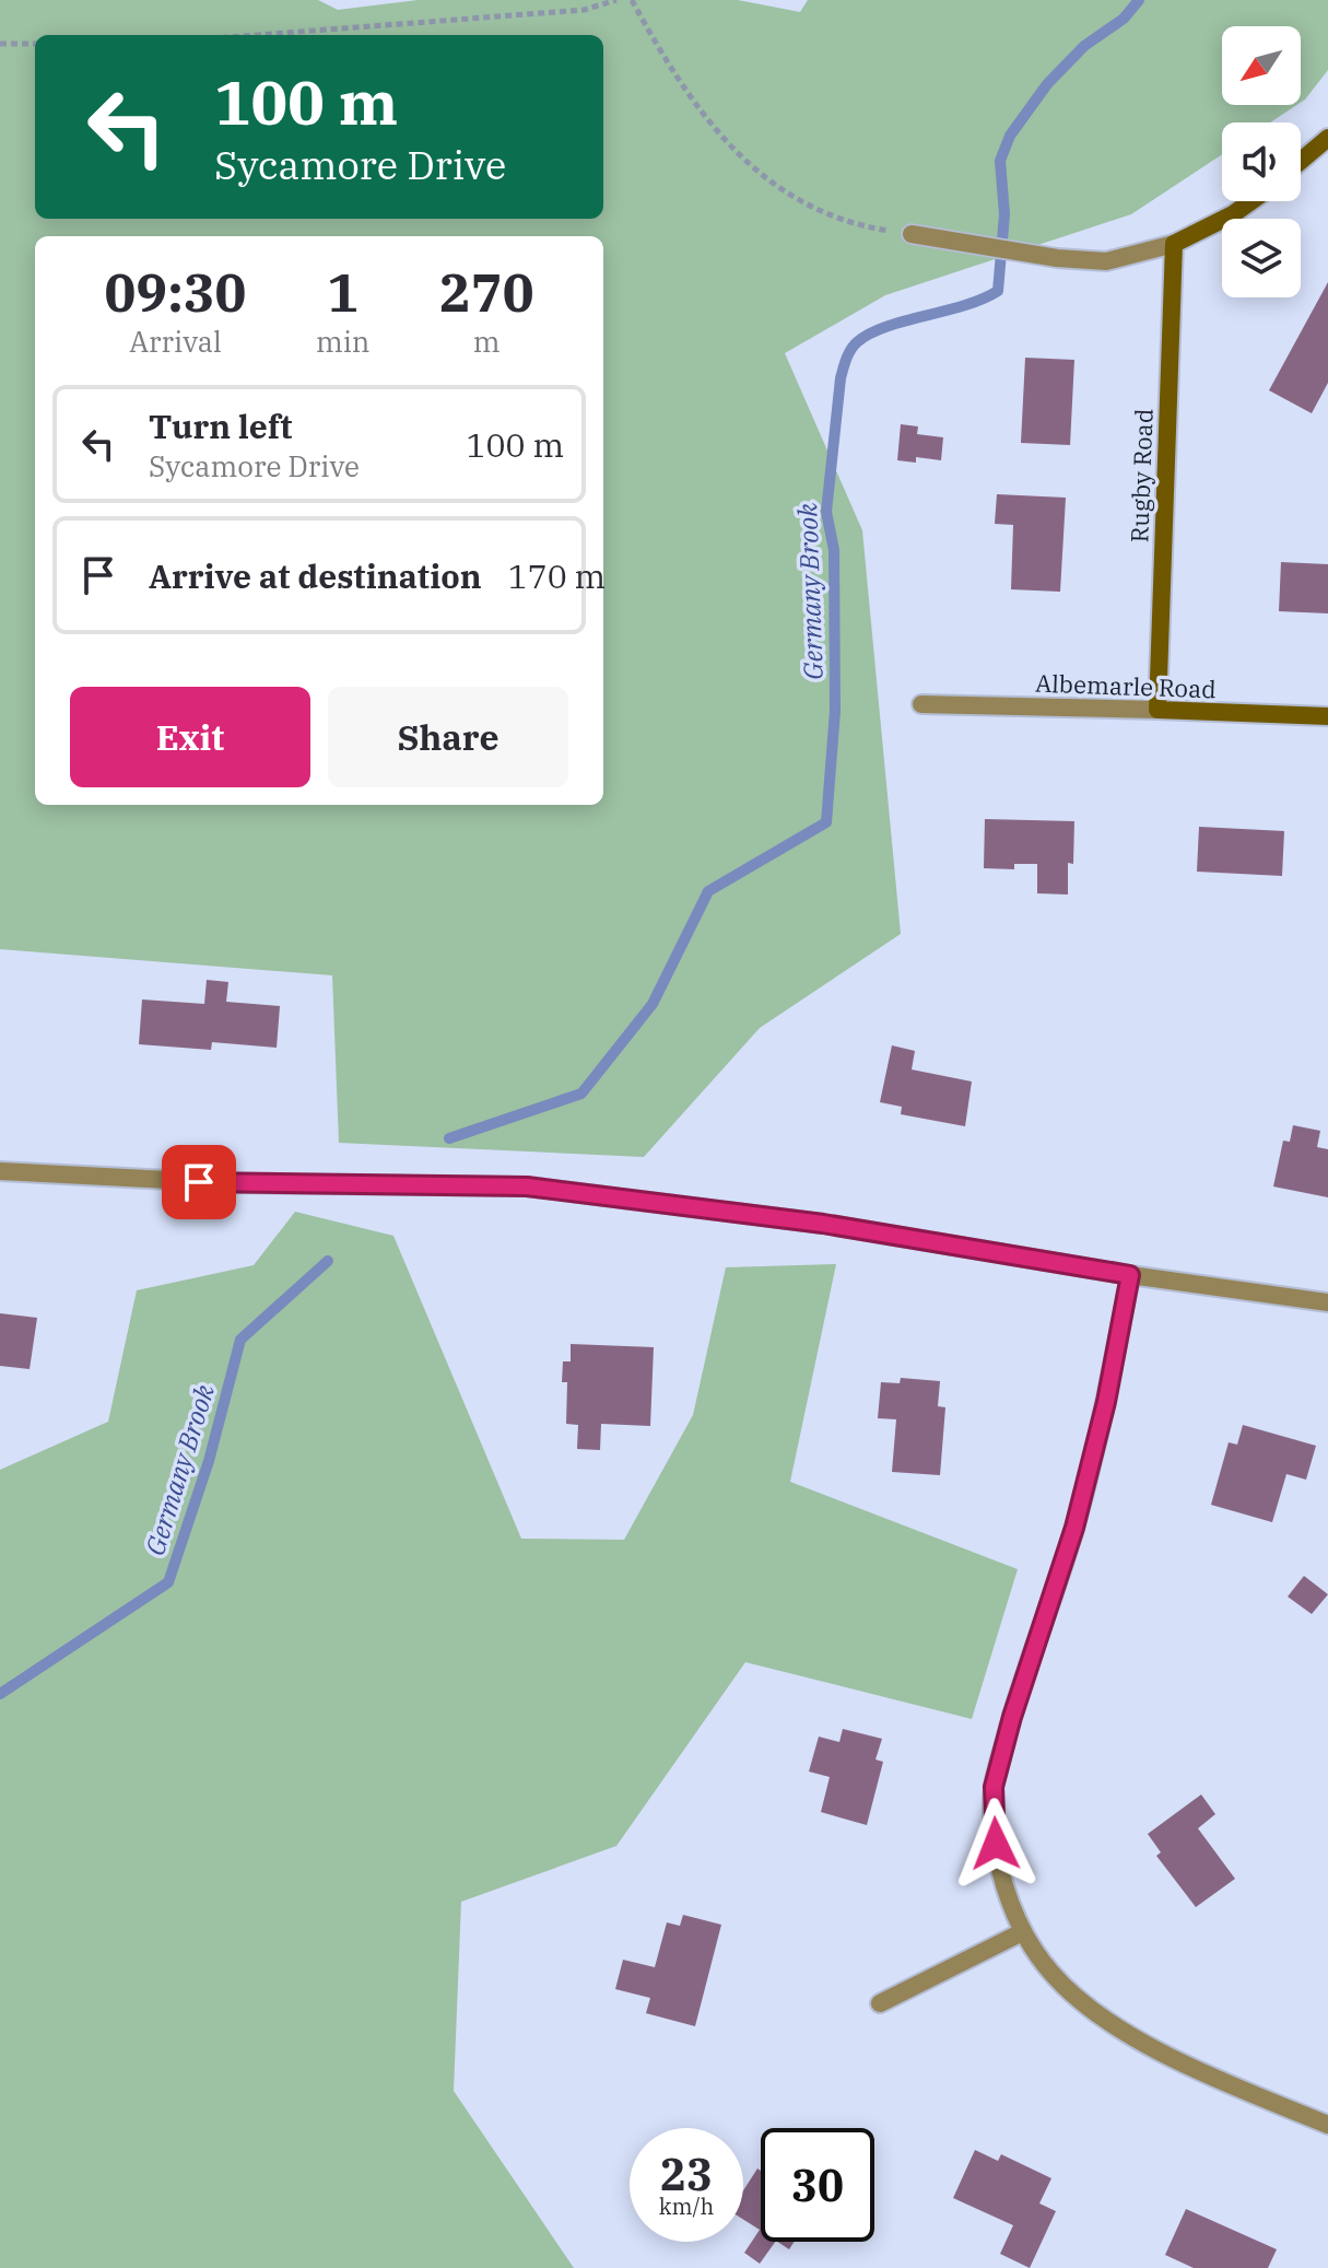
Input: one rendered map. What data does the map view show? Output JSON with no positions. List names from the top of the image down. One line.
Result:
{"streets":{"street":["Rugby Road","Albemarle Road"]},"crossings":[["Rugby Road","Albemarle Road"]],"water":["Germany Brook"],"north":"bottom left","page":{"turn":["100 m","Sycamore Drive"],"eta":["09:30","Arrival","1","min","270","m"],"list":[{"name":"Turn left","note":"Sycamore Drive","value":"100 m"},{"name":"Arrive at destination","value":"170 m"}],"buttons":["Exit","Share"],"speed":"23 km/h","limit":"30"}}
